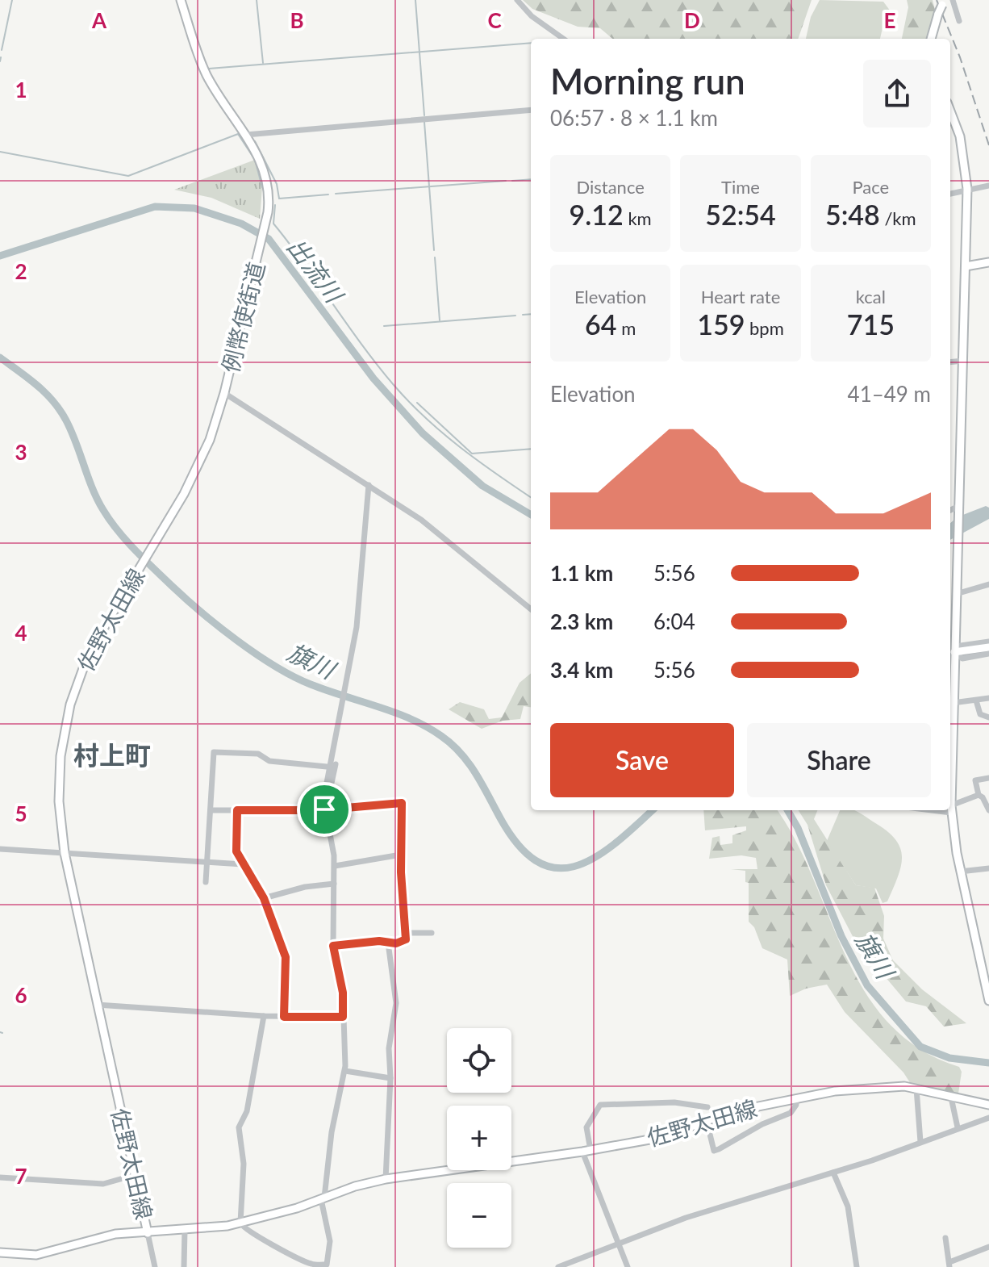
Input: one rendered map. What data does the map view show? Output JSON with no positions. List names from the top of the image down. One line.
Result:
{"streets":{"main road":["例幣使街道","佐野太田線"]},"crossings":[["例幣使街道","佐野太田線"]],"districts":["村上町"],"water":["出流川","旗川"],"page":{"heading":["Morning run","06:57 · 8 × 1.1 km"],"stats":[["Distance","9.12 km"],["Time","52:54"],["Pace","5:48 /km"],["Elevation","64 m"],["Heart rate","159 bpm"],["kcal","715"]],"chart":["Elevation","41–49 m"],"list":[{"name":"1.1 km","note":"5:56"},{"name":"2.3 km","note":"6:04"},{"name":"3.4 km","note":"5:56"}],"buttons":["Save","Share"],"map_buttons":["+","−"]},"grid":{"columns":["A","B","C","D","E"],"rows":["1","2","3","4","5","6","7"]}}
